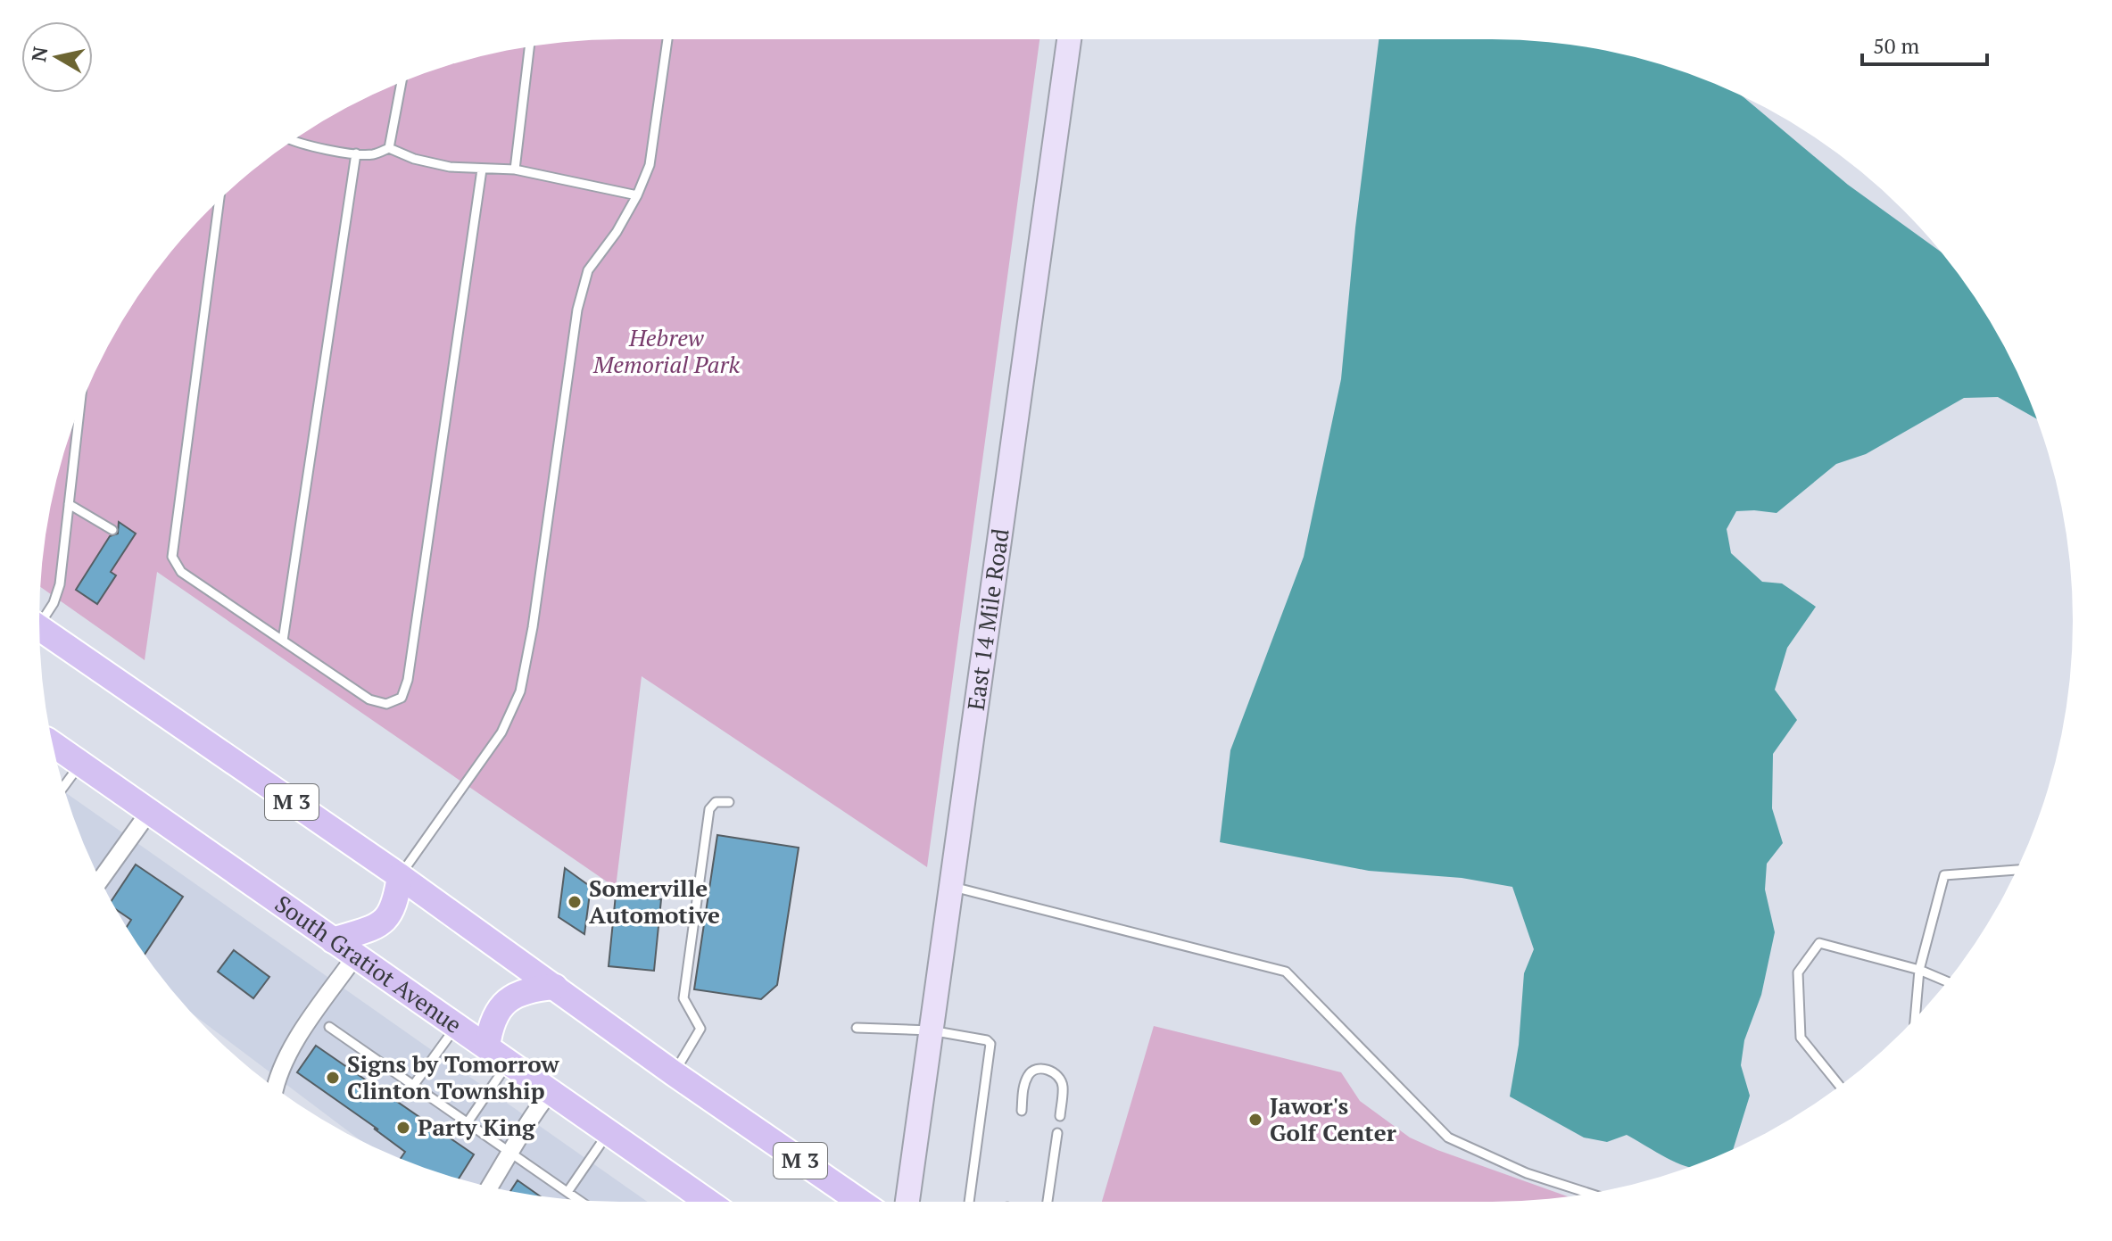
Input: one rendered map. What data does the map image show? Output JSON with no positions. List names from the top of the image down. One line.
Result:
{"streets":{"main road":["East 14 Mile Road","M 3","South Gratiot Avenue"]},"parks":["Hebrew Memorial Park"],"places":["Somerville Automotive","Signs by Tomorrow Clinton Township","Jawor's Golf Center","Party King"],"scale_bar":"50 m","north":"left"}
